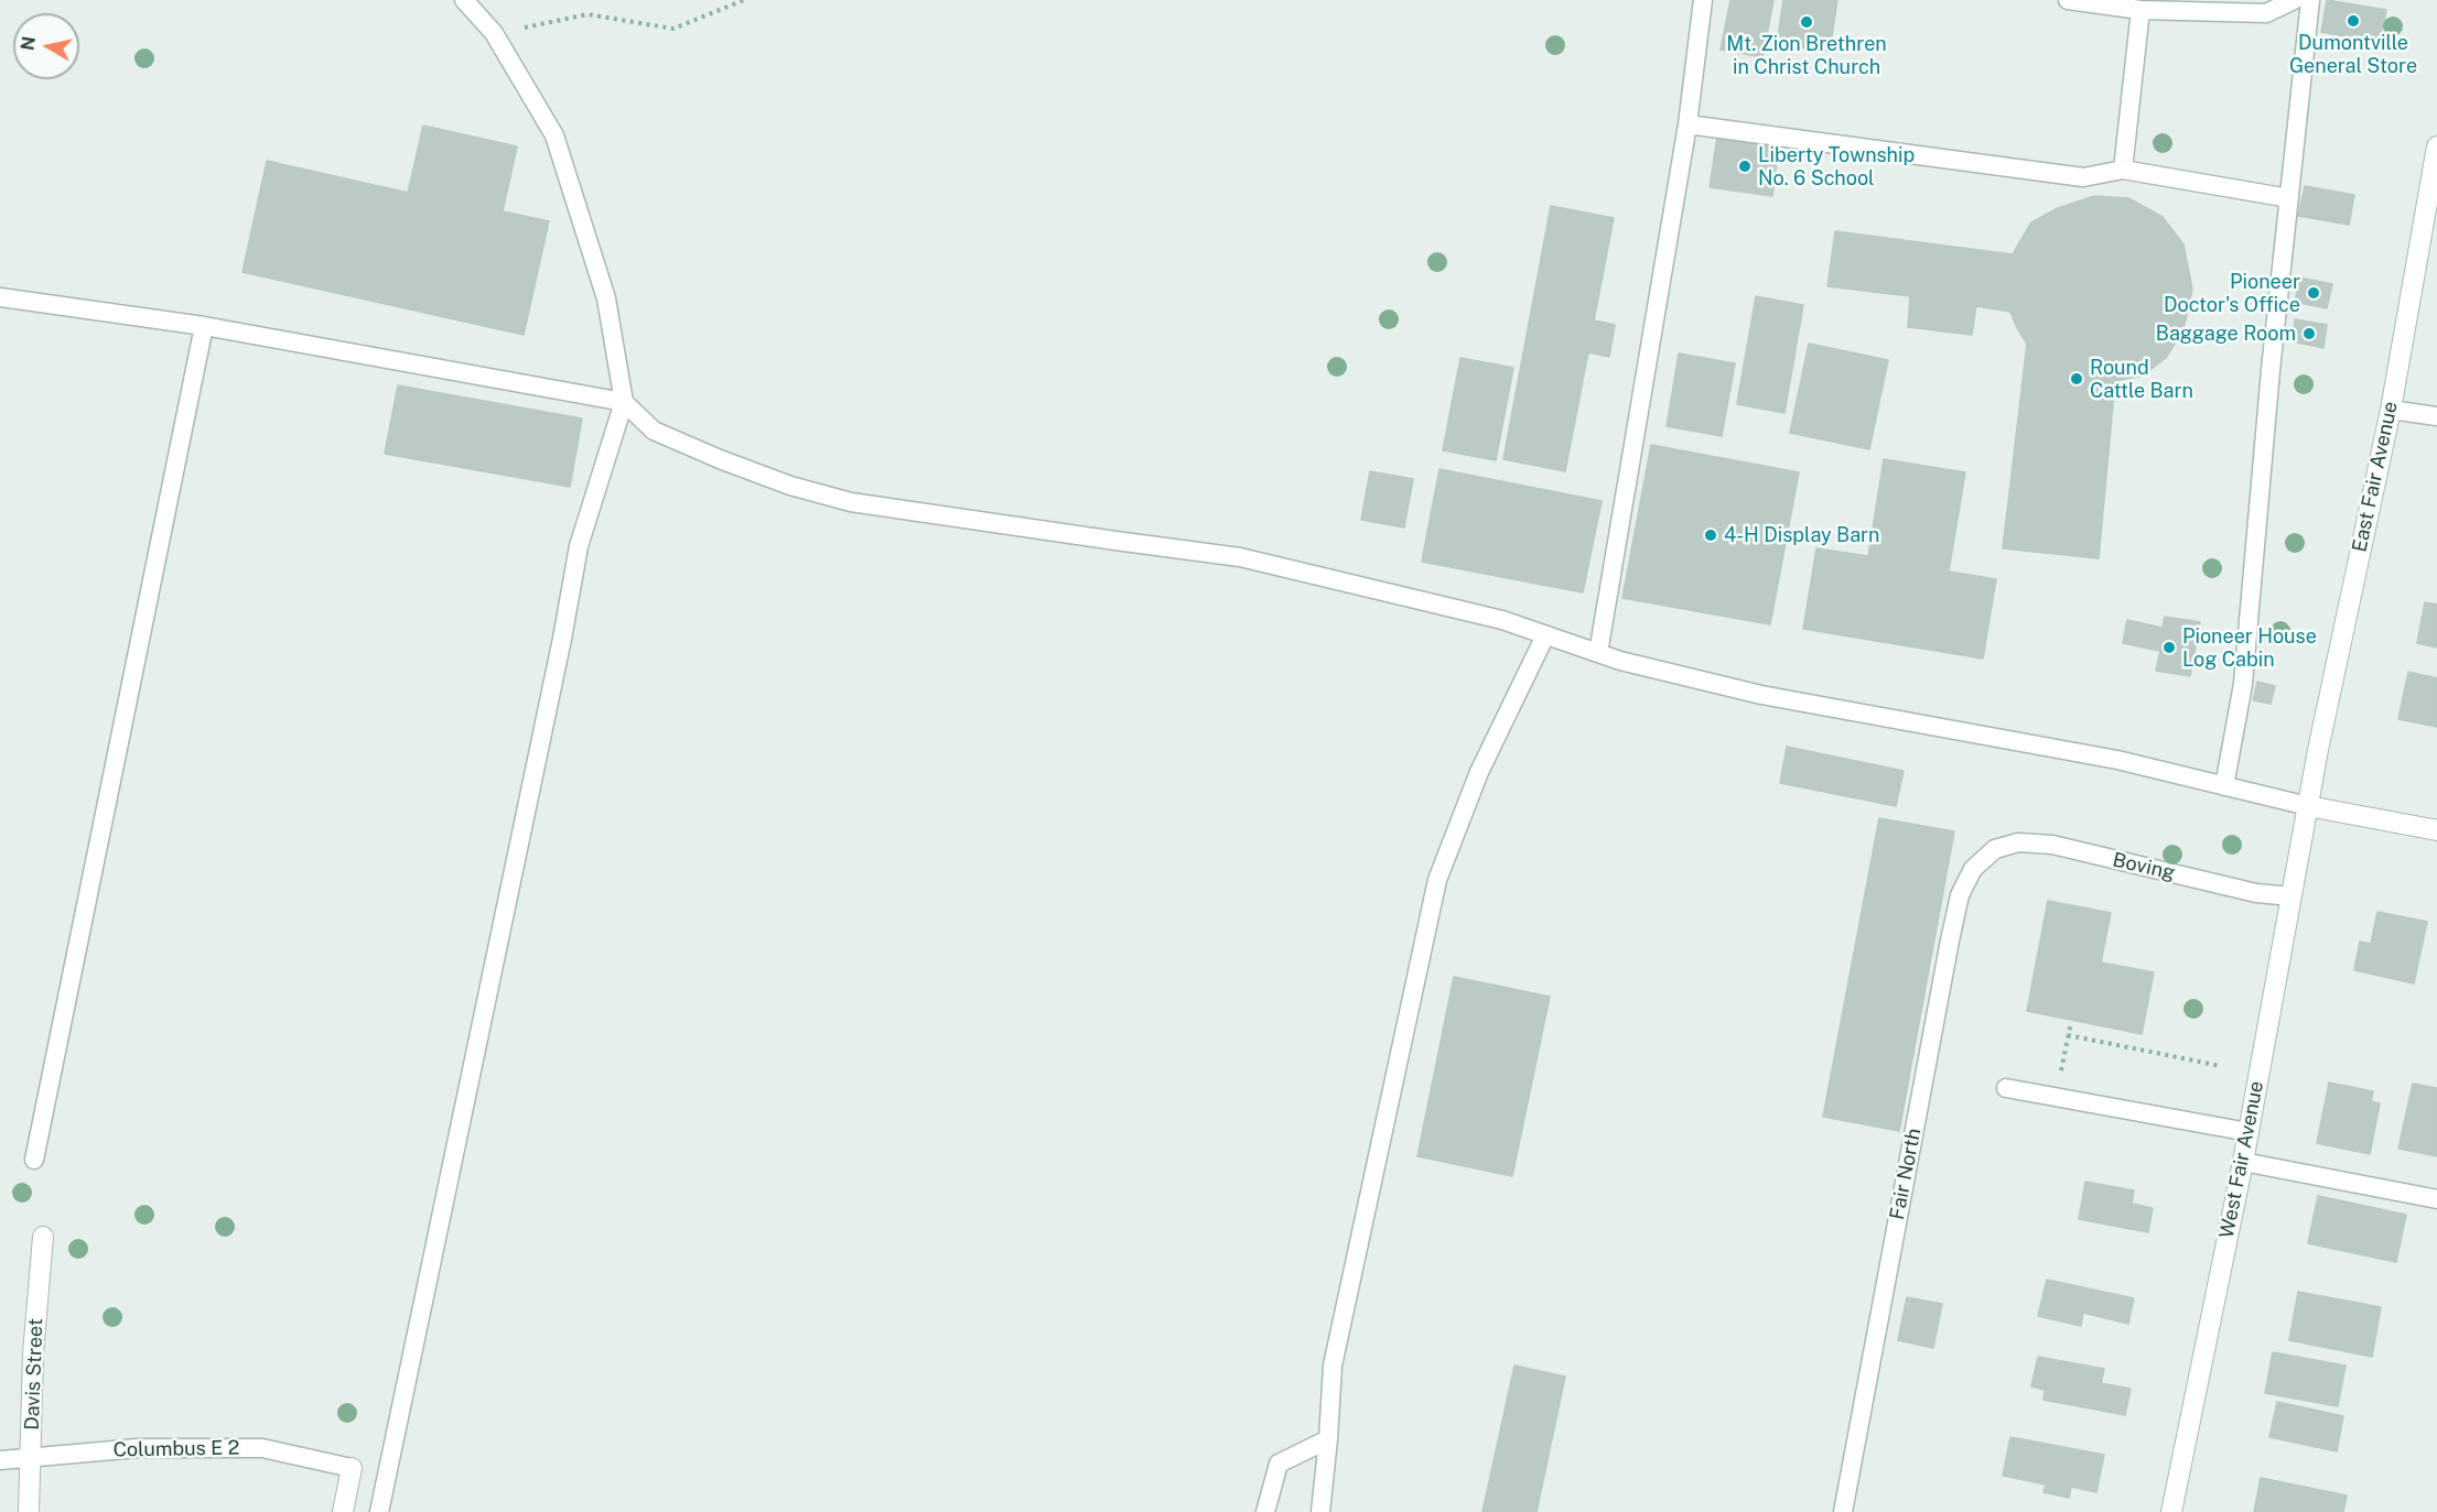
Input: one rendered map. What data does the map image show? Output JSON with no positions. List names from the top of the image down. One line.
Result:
{"streets":{"main road":["East Fair Avenue","West Fair Avenue","Davis Street"],"lane":["Boving","Fair North","Columbus E 2"]},"crossings":[["East Fair Avenue","West Fair Avenue"],["Boving","West Fair Avenue"],["Boving","Fair North"],["Davis Street","Columbus E 2"]],"places":["Dumontville General Store","Mt. Zion Brethren in Christ Church","Liberty Township No. 6 School","Pioneer Doctor's Office","Baggage Room","Round Cattle Barn","4-H Display Barn","Pioneer House Log Cabin"],"north":"left"}
